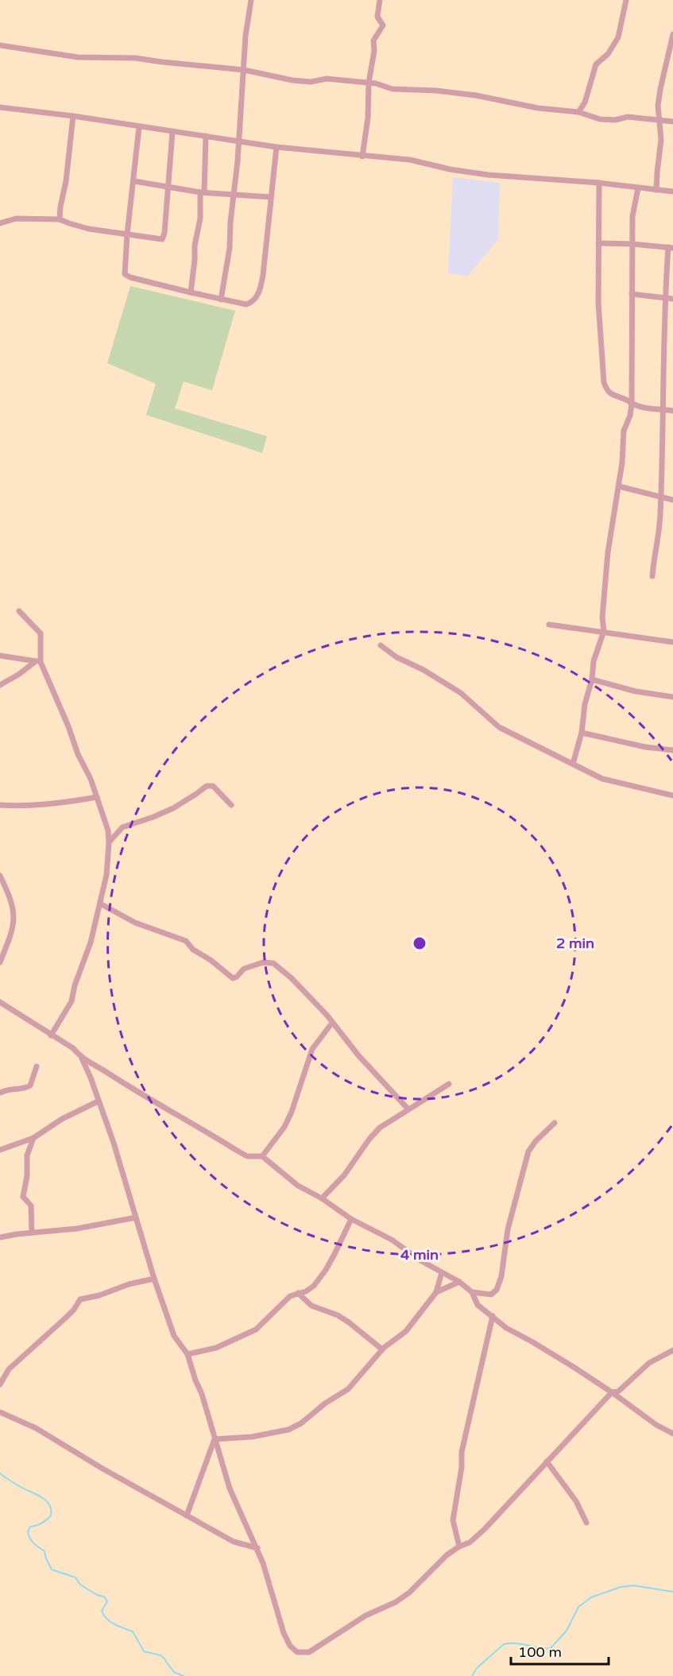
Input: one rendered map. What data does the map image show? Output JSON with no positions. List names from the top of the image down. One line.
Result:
{"scale_bar":"100 m","rings":["2 min","4 min"]}
